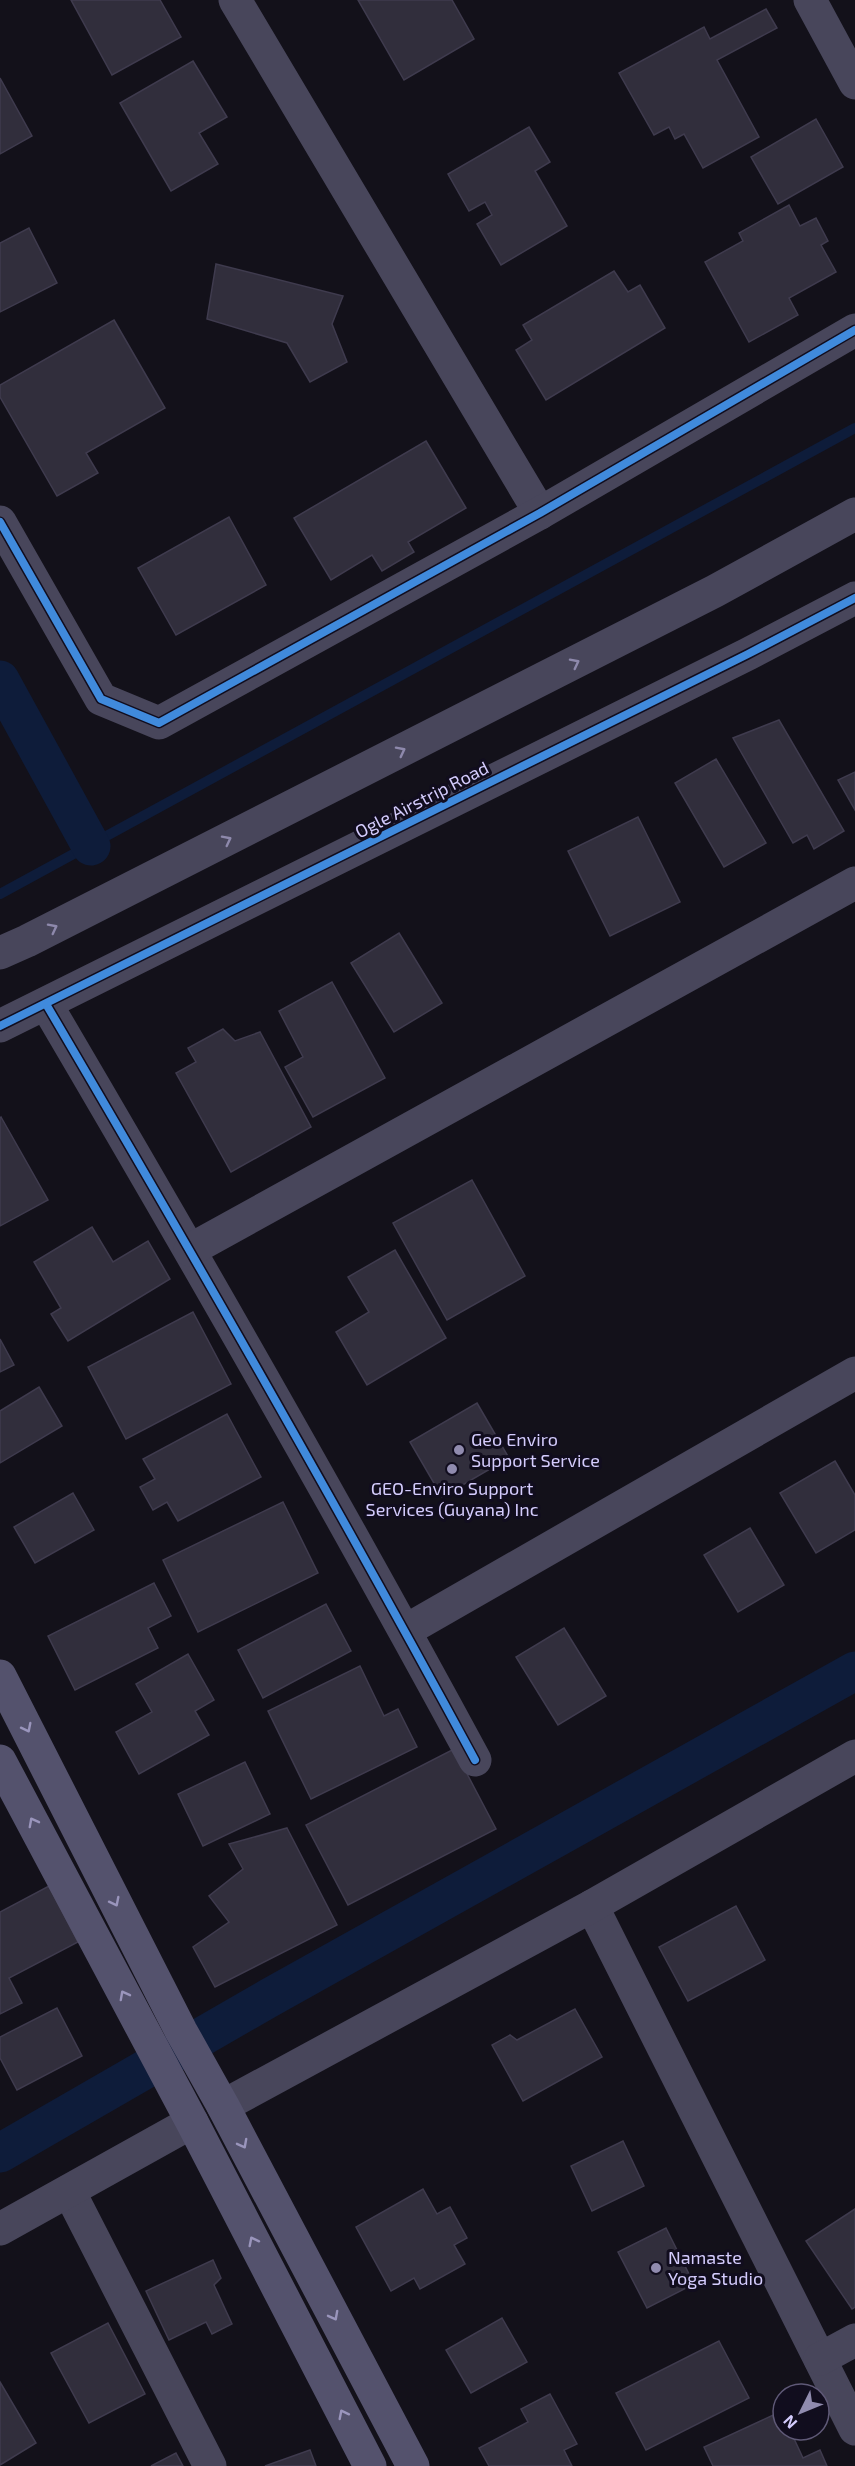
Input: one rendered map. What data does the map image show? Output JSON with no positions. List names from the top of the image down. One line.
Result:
{"streets":{"street":["Ogle Airstrip Road"]},"places":["Geo Enviro Support Service","GEO-Enviro Support Services (Guyana) Inc","Namaste Yoga Studio"],"north":"bottom left"}
